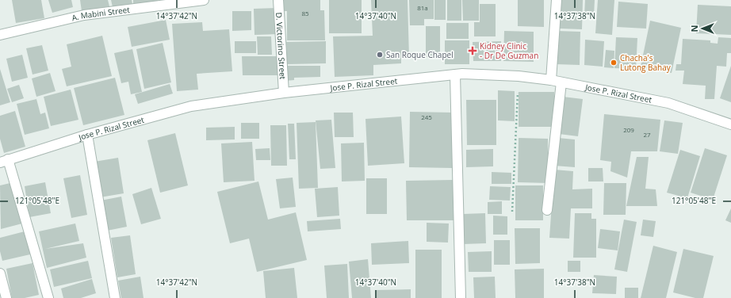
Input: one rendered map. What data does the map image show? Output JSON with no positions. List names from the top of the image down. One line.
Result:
{"streets":{"street":["A. Mabini Street","D. Victorino Street","Jose P. Rizal Street"]},"crossings":[["D. Victorino Street","Jose P. Rizal Street"]],"places":{"health":["Kidney Clinic - Dr De Guzman"],"other":["San Roque Chapel","Chacha's Lutong Bahay"]},"house_numbers":["81a","85","245","209","27"],"north":"left","coordinates":["14°37'42\"N","14°37'40\"N","14°37'38\"N","121°05'48\"E"]}
